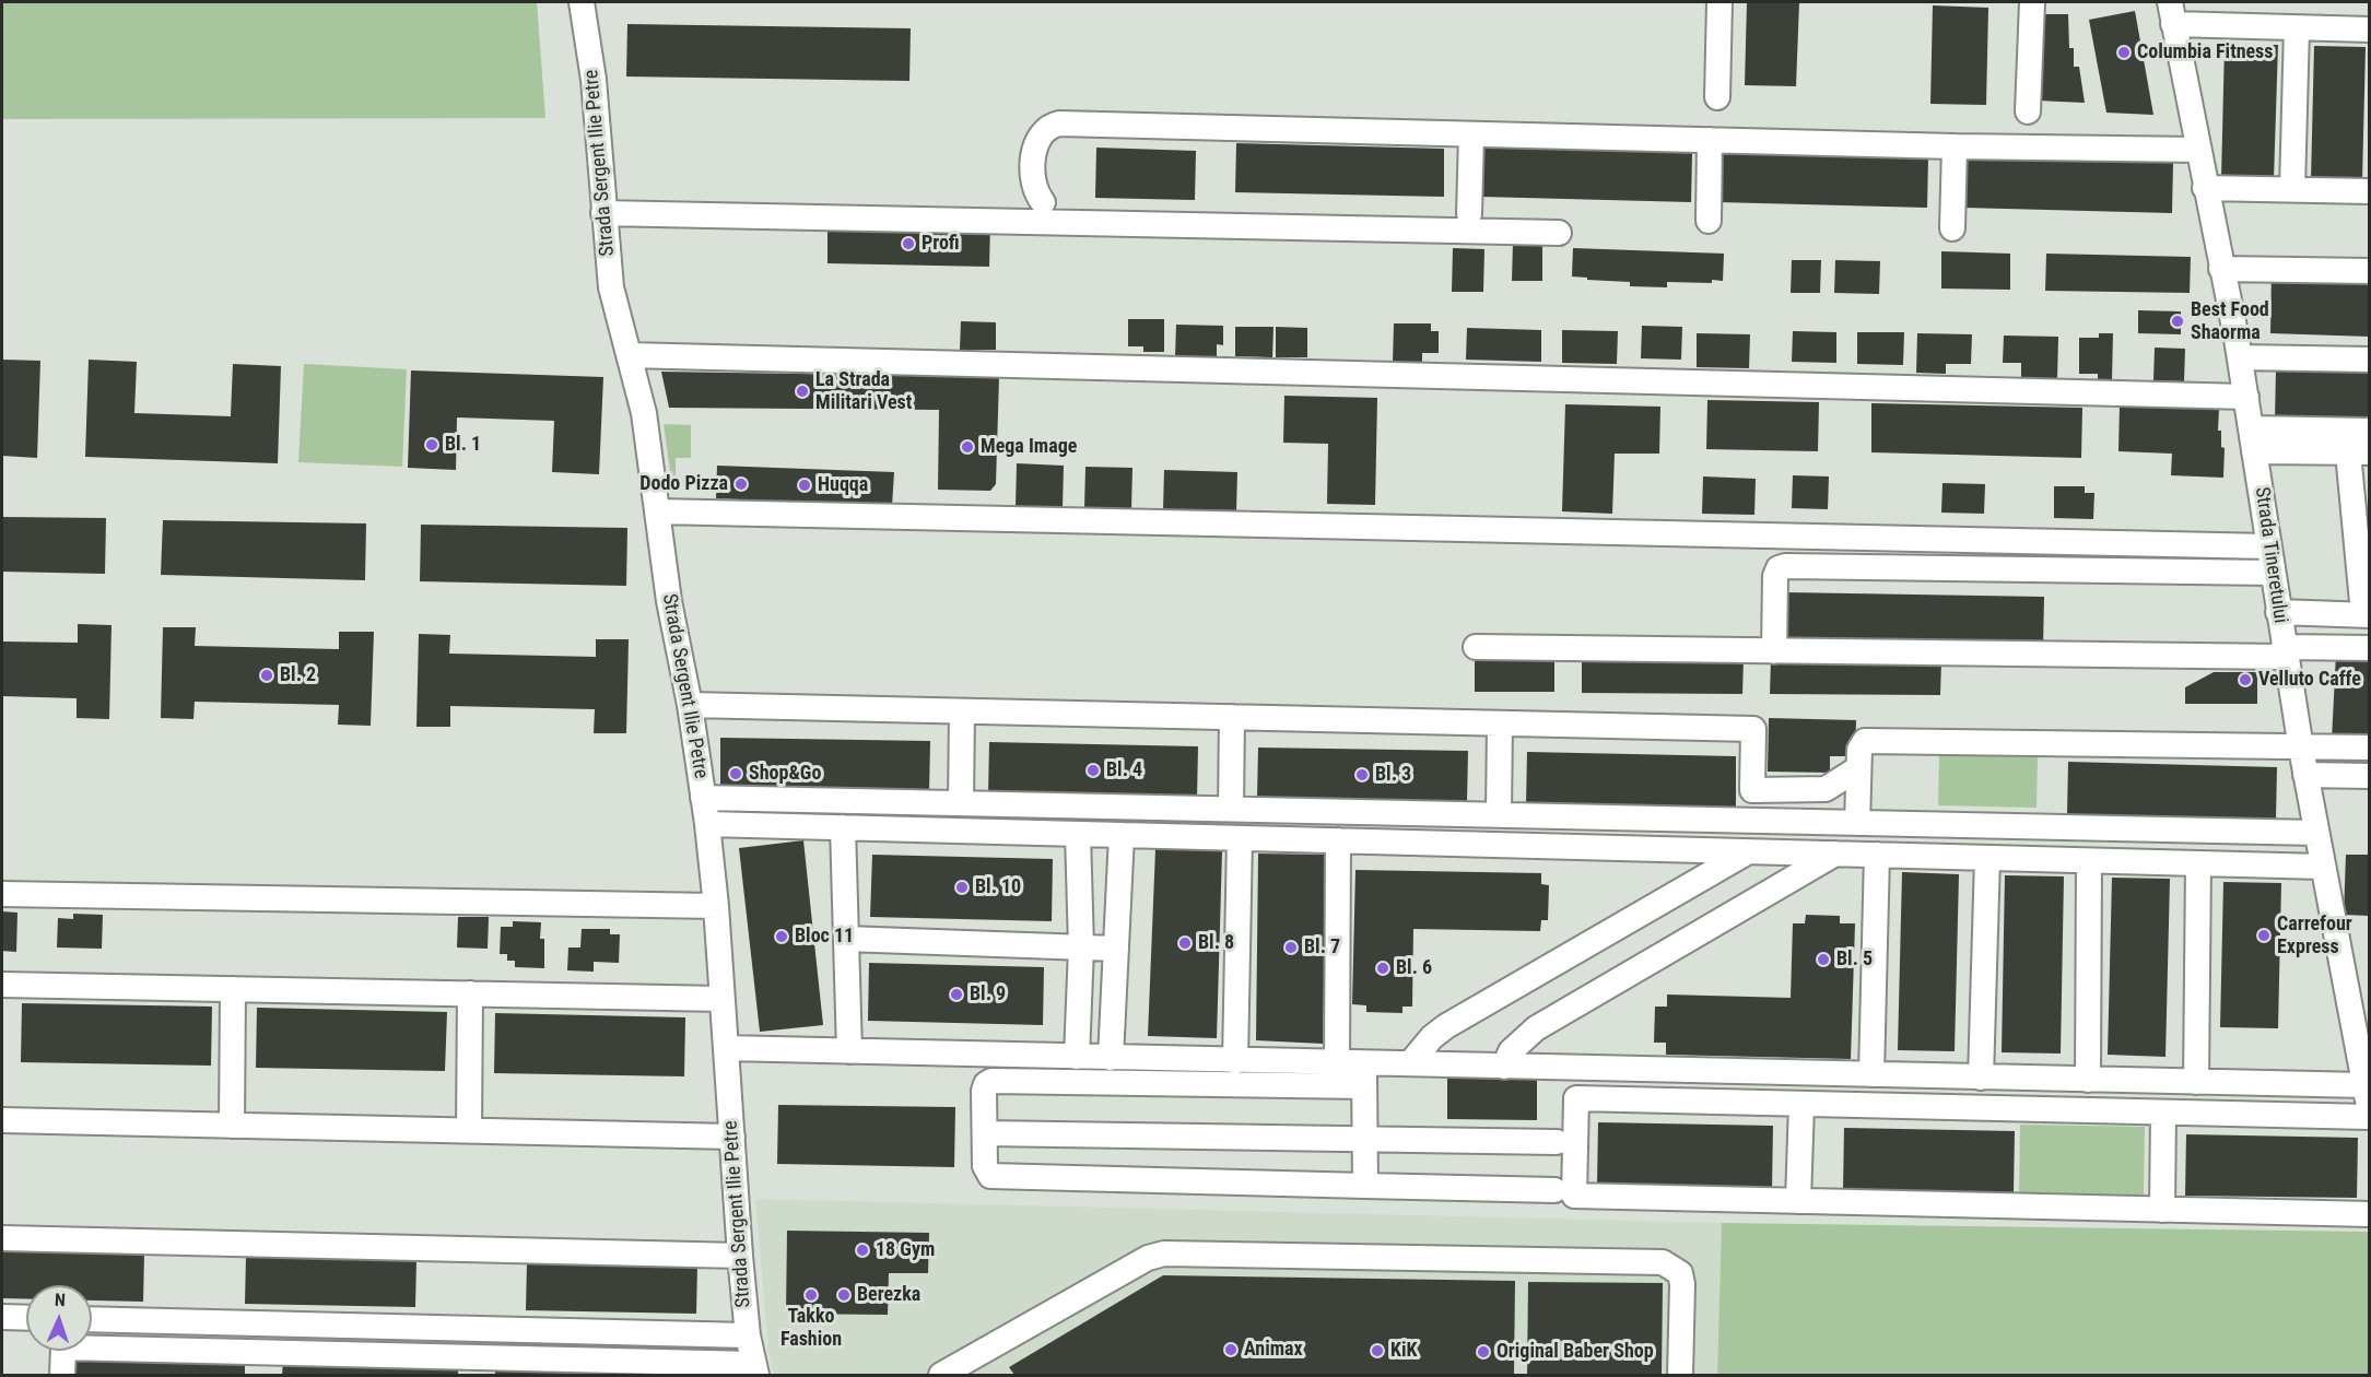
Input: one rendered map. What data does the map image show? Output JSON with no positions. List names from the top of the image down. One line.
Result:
{"streets":{"street":["Strada Sergent Ilie Petre","Strada Tineretului"]},"places":["Columbia Fitness","Profi","Best Food Shaorma","La Strada Militari Vest","Bl. 1","Mega Image","Dodo Pizza","Huqqa","Bl. 2","Velluto Caffe","Bl. 4","Shop&Go","Bl. 3","Bl. 10","Carrefour Express","Bloc 11","Bl. 8","Bl. 7","Bl. 5","Bl. 6","Bl. 9","18 Gym","Takko Fashion","Berezka","Animax","KiK","Original Baber Shop"],"north":"top"}
